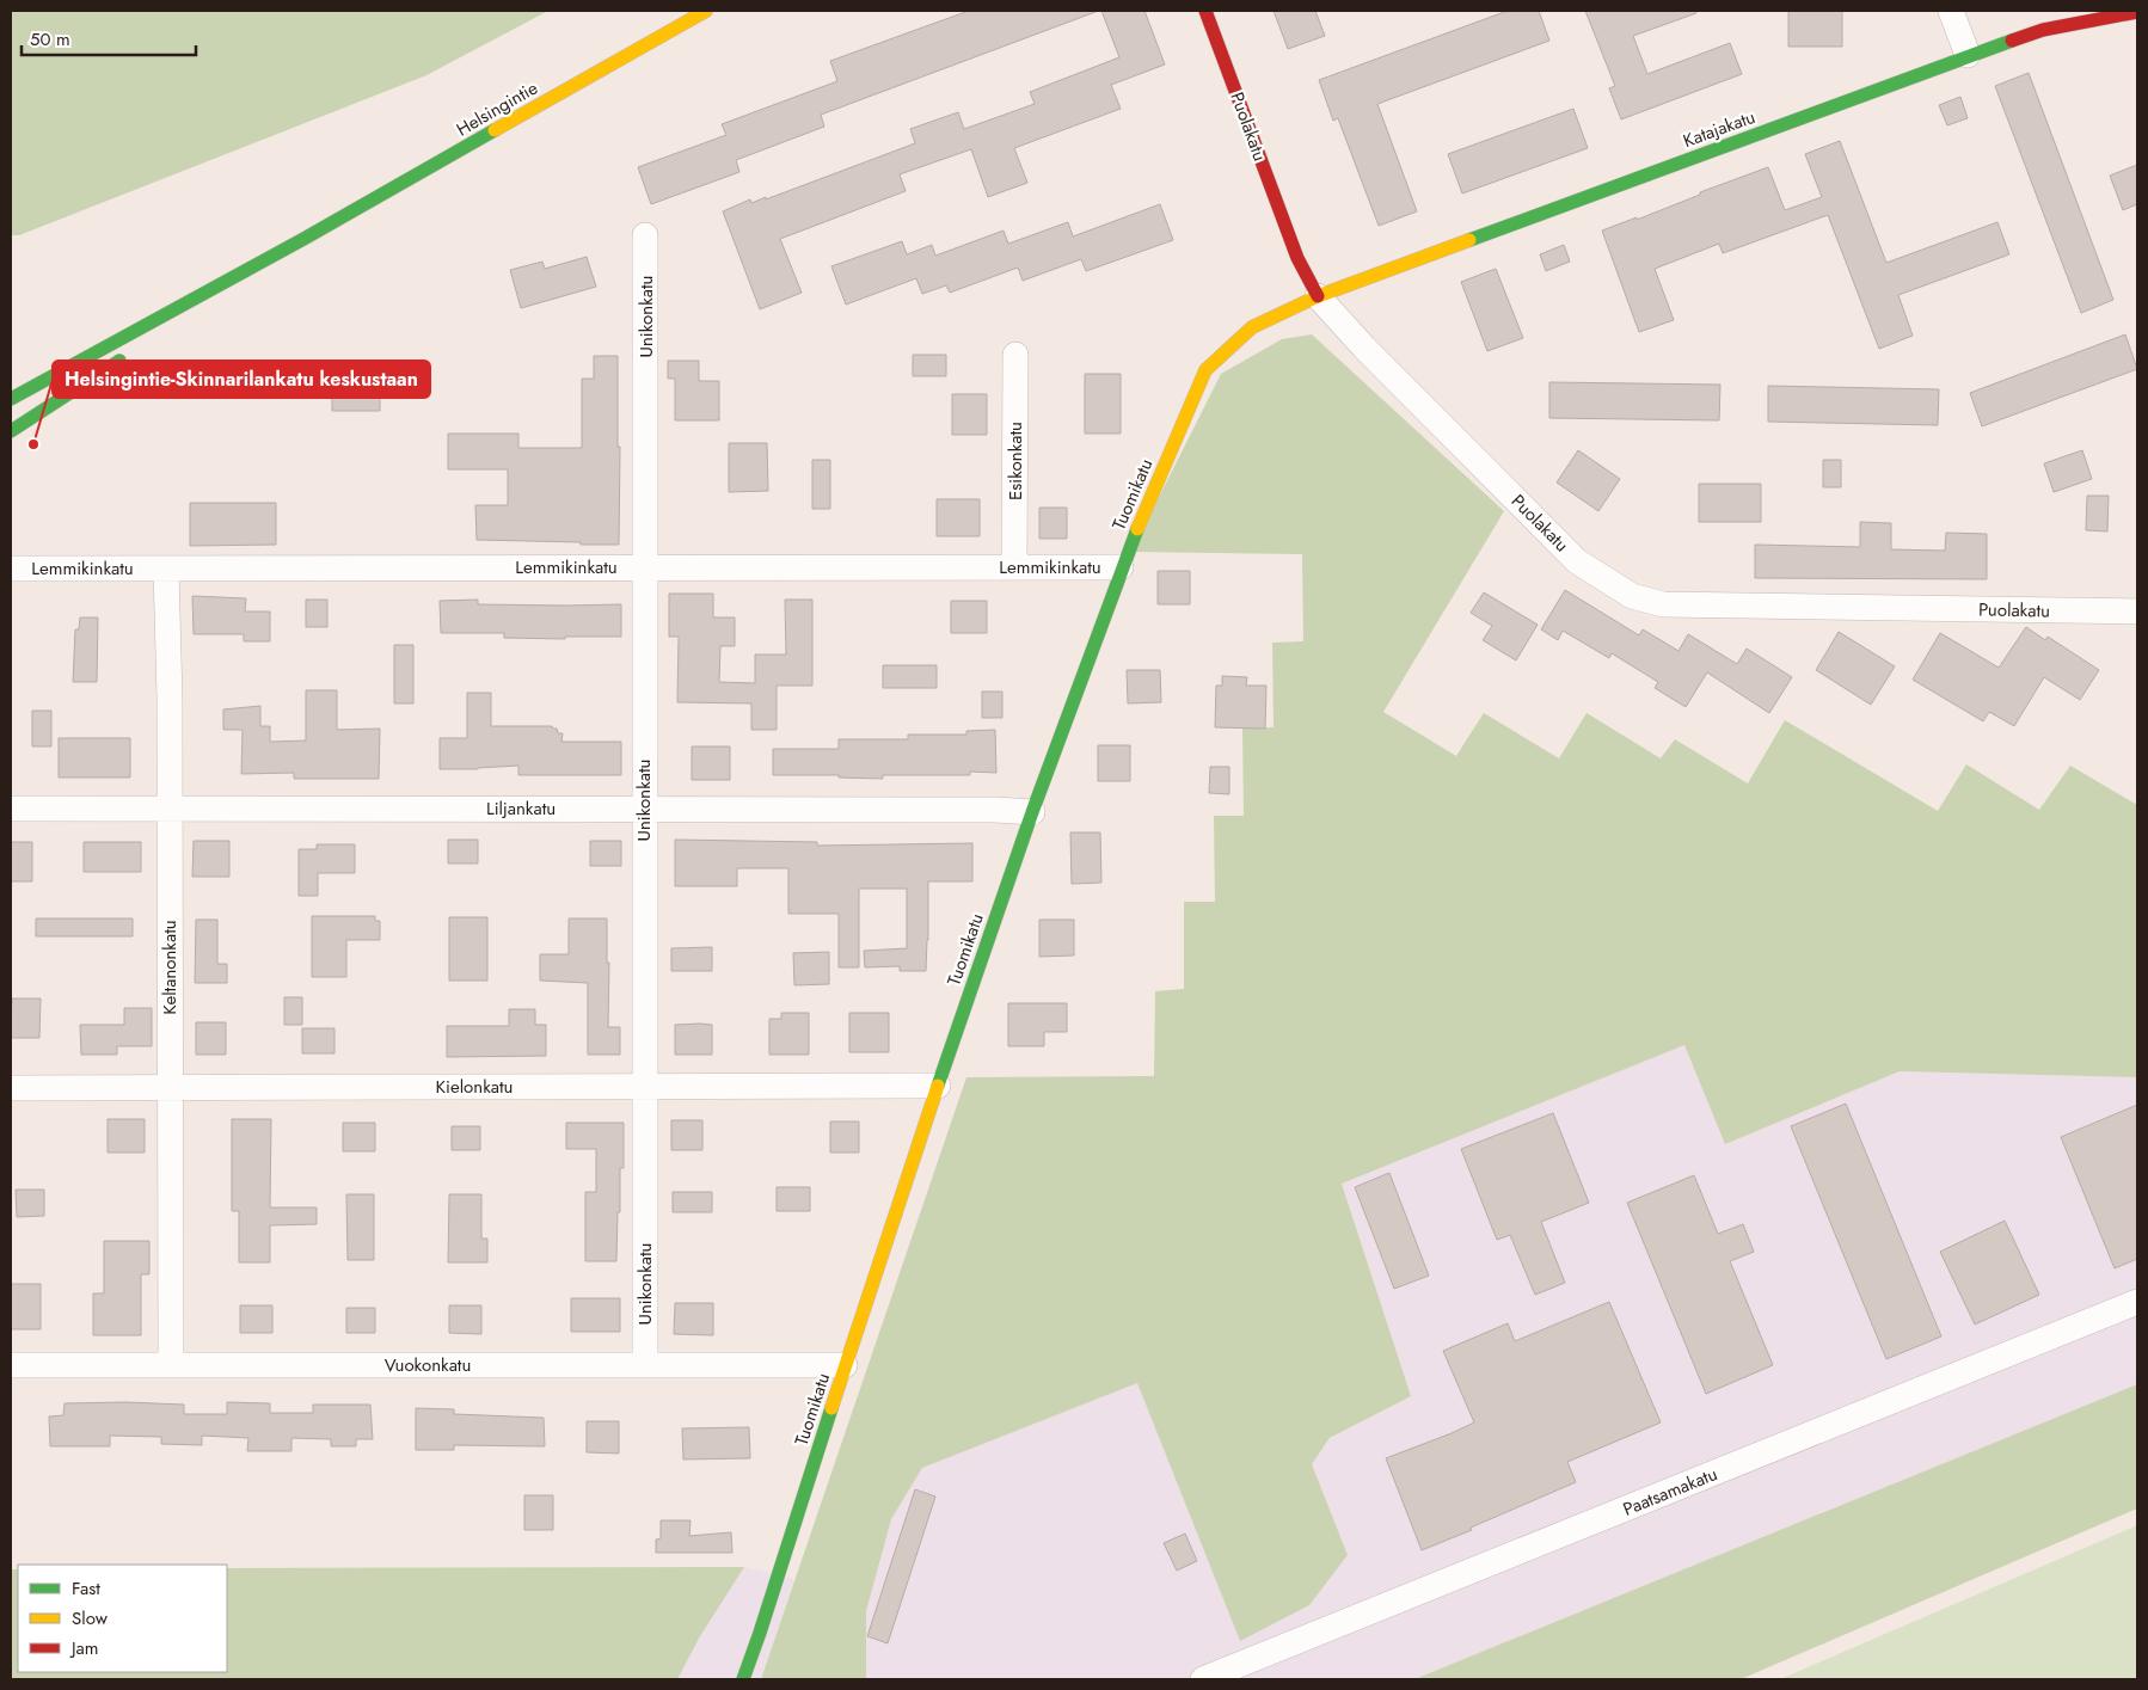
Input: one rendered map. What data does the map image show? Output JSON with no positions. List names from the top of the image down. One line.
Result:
{"streets":{"street":["Helsingintie","Puolakatu","Katajakatu","Unikonkatu","Esikonkatu","Tuomikatu","Lemmikinkatu","Liljankatu","Keltanonkatu","Kielonkatu","Vuokonkatu","Paatsamakatu"]},"crossings":[["Puolakatu","Katajakatu"],["Puolakatu","Tuomikatu"],["Katajakatu","Tuomikatu"],["Unikonkatu","Lemmikinkatu"],["Unikonkatu","Liljankatu"],["Unikonkatu","Kielonkatu"],["Unikonkatu","Vuokonkatu"],["Esikonkatu","Lemmikinkatu"],["Tuomikatu","Lemmikinkatu"],["Tuomikatu","Liljankatu"],["Tuomikatu","Kielonkatu"],["Tuomikatu","Vuokonkatu"],["Lemmikinkatu","Keltanonkatu"],["Liljankatu","Keltanonkatu"],["Keltanonkatu","Kielonkatu"],["Keltanonkatu","Vuokonkatu"]],"places":["Helsingintie-Skinnarilankatu keskustaan"],"legend":["Fast","Slow","Jam"],"scale_bar":"50 m"}
